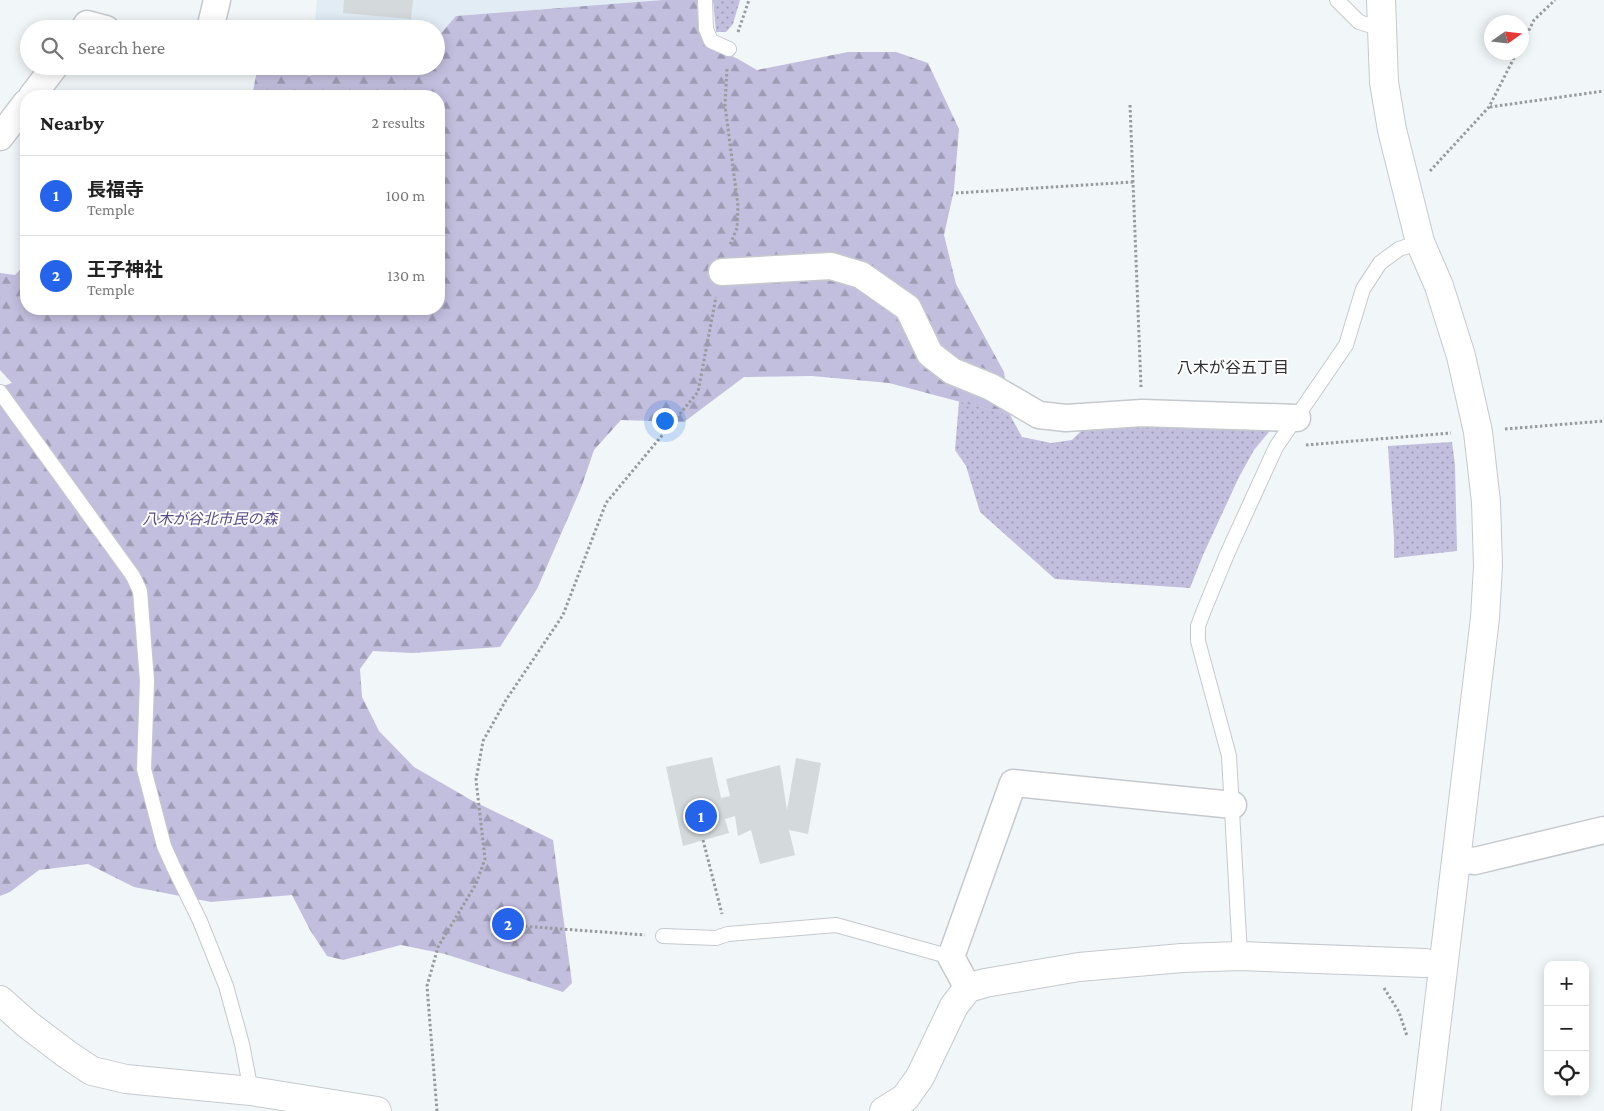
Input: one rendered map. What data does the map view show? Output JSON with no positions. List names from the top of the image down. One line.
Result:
{"districts":["八木が谷五丁目"],"parks":["八木が谷北市民の森"],"north":"right","page":{"search":"Search here","heading":["Nearby","2 results"],"list":[{"mark":"1","name":"長福寺","note":"Temple","value":"100 m"},{"mark":"2","name":"王子神社","note":"Temple","value":"130 m"}],"pins":["1","2"],"map_buttons":["+","−"]}}
